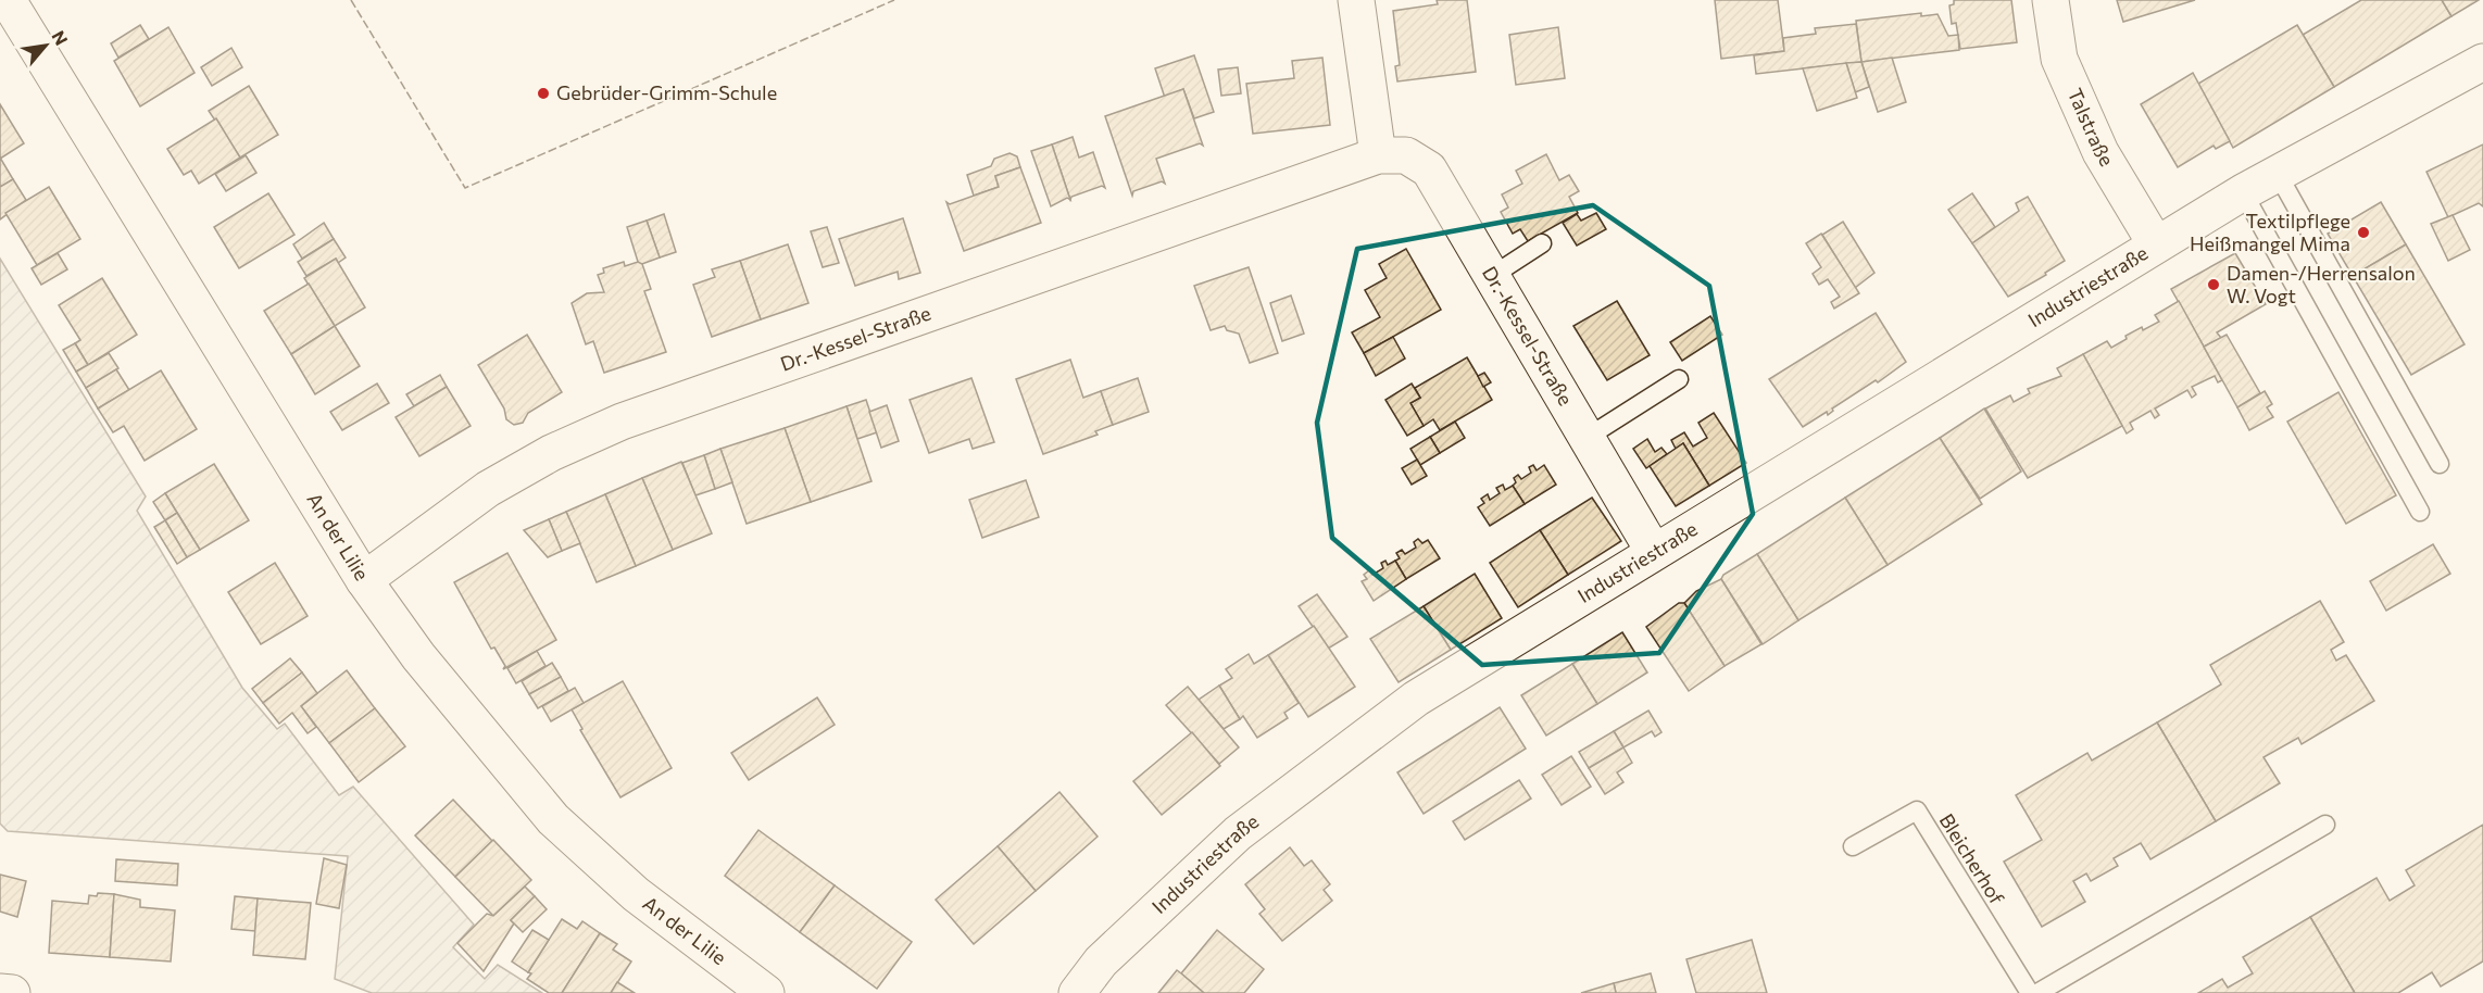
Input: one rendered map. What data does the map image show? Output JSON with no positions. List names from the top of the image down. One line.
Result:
{"streets":{"street":["Talstraße","Industriestraße","Dr.-Kessel-Straße","An der Lilie"],"lane":["Bleicherhof"]},"crossings":[["Talstraße","Industriestraße"],["Industriestraße","Dr.-Kessel-Straße"],["Dr.-Kessel-Straße","An der Lilie"]],"places":["Gebrüder-Grimm-Schule","Textilpflege Heißmangel Mima","Damen-/Herrensalon W. Vogt"],"north":"top right"}
